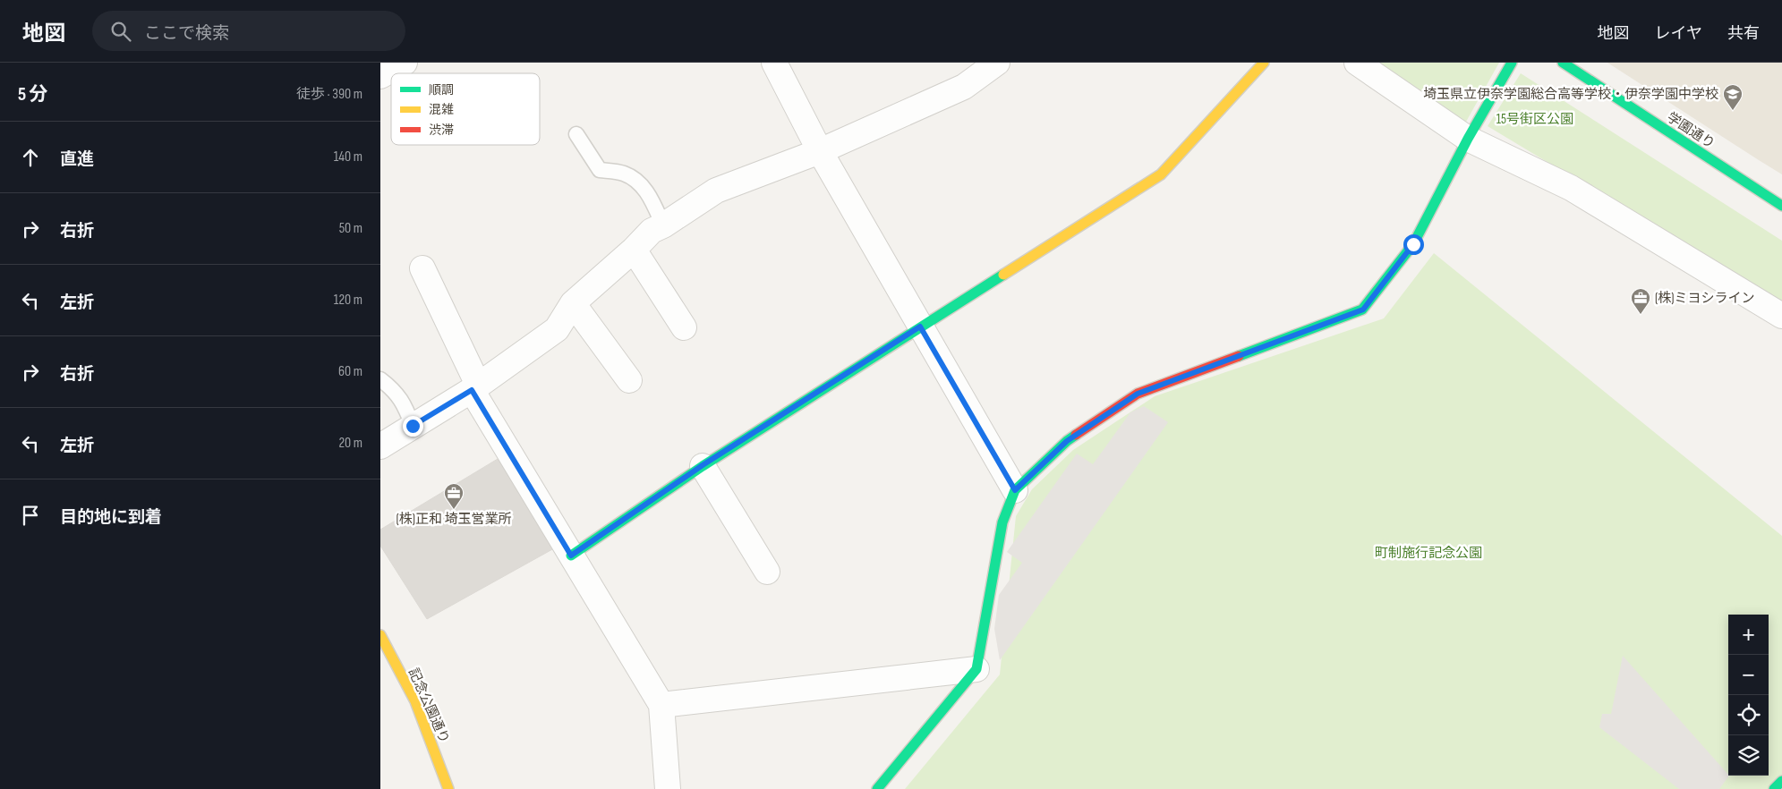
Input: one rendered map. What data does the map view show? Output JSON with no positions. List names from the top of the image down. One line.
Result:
{"streets":{"street":["学園通り","記念公園通り"]},"parks":["15号街区公園","町制施行記念公園"],"places":{"school or university":["埼玉県立伊奈学園総合高等学校・伊奈学園中学校"],"office":["(株)ミヨシライン","(株)正和 埼玉営業所"]},"legend":["順調","混雑","渋滞"],"page":{"header":"地図","search":"ここで検索","nav":["地図","レイヤ","共有"],"heading":["5 分","徒歩 · 390 m"],"list":[["直進","140 m"],["右折","50 m"],["左折","120 m"],["右折","60 m"],["左折","20 m"],"目的地に到着"],"map_buttons":["+","−"]}}
